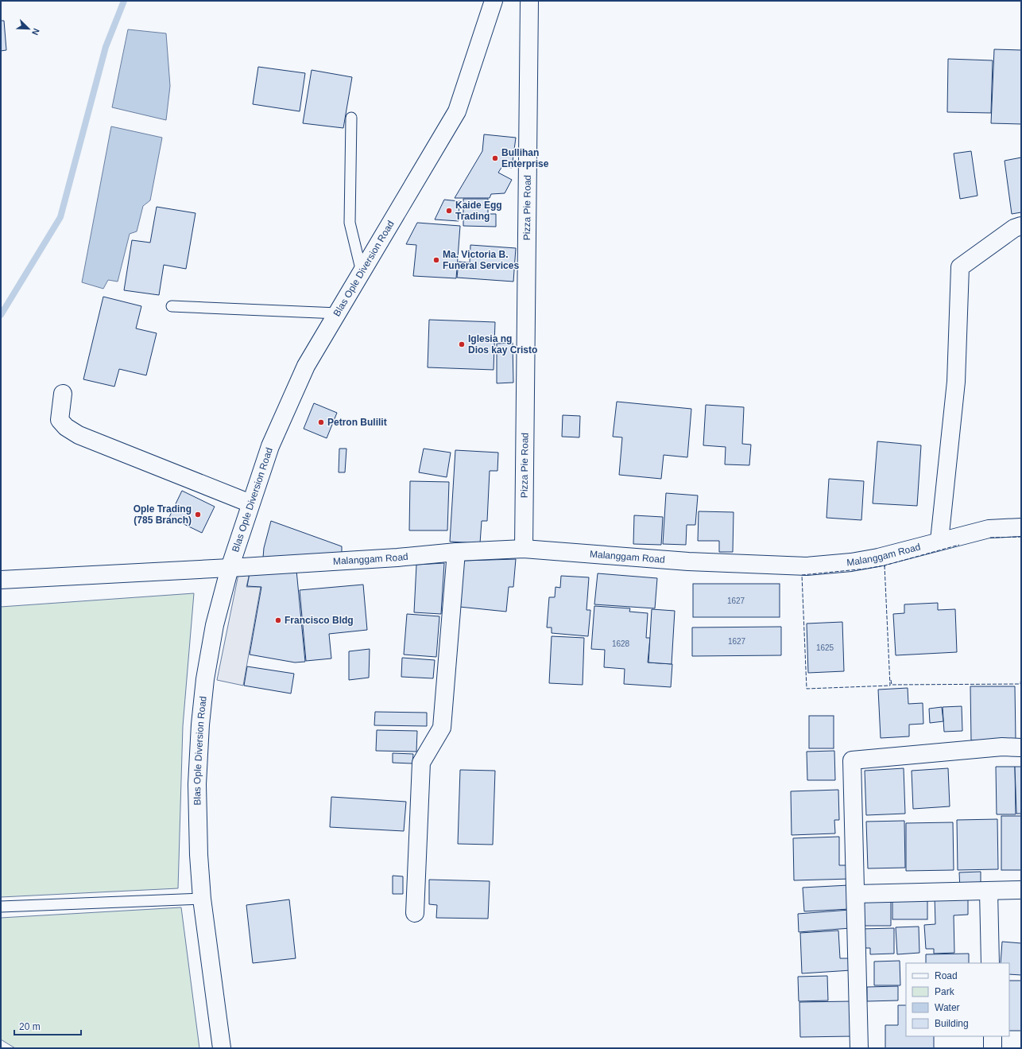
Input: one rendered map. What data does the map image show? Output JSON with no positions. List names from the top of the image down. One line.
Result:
{"streets":{"street":["Pizza Pie Road","Blas Ople Diversion Road","Malanggam Road"]},"crossings":[["Pizza Pie Road","Malanggam Road"],["Blas Ople Diversion Road","Malanggam Road"]],"places":["Bullihan Enterprise","Kaide Egg Trading","Ma. Victoria B. Funeral Services","Iglesia ng Dios kay Cristo","Petron Bulilit","Ople Trading (785 Branch)","Francisco Bldg"],"house_numbers":["1627","1627","1628","1625"],"legend":["Road","Park","Water","Building"],"scale_bar":"20 m","north":"bottom right"}
